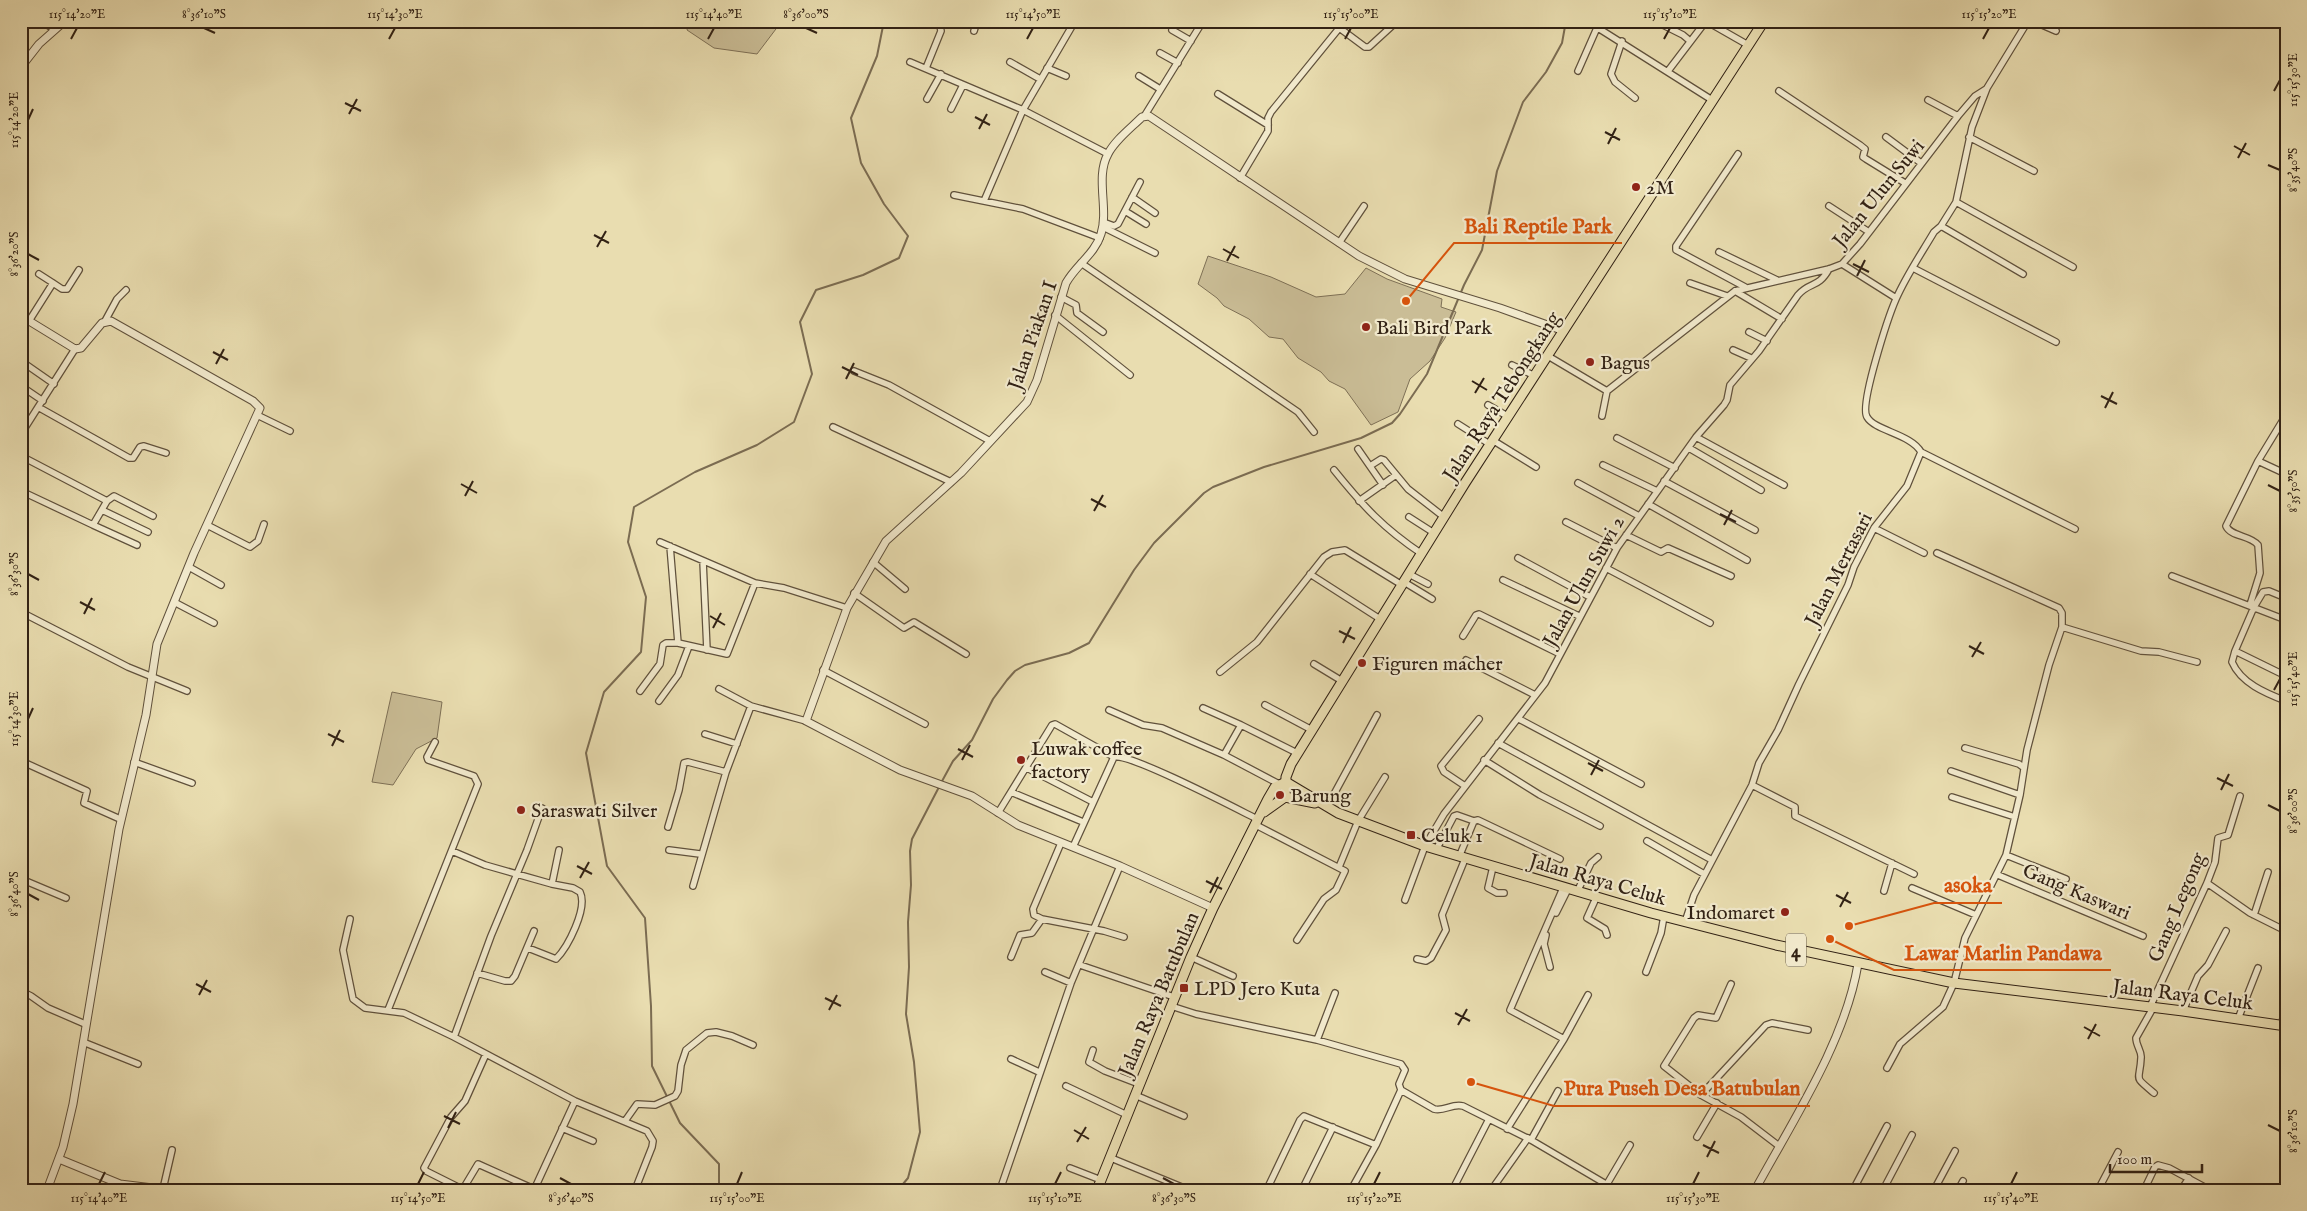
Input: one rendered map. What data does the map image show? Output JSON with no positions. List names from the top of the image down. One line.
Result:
{"streets":{"main road":["Jalan Raya Tebongkang","Jalan Raya Celuk","4","Jalan Raya Batubulan"],"street":["Jalan Ulun Suwi","Jalan Piakan I","Jalan Mertasari","Jalan Ulun Suwi 2","Gang Kaswari","Gang Legong"]},"crossings":[["Jalan Ulun Suwi","Jalan Ulun Suwi 2"],["Jalan Raya Tebongkang","Jalan Raya Celuk"],["Jalan Raya Tebongkang","Jalan Raya Batubulan"],["Jalan Mertasari","Jalan Raya Celuk"],["Jalan Ulun Suwi 2","Jalan Raya Celuk"],["Jalan Raya Celuk","Gang Legong"],["Jalan Raya Celuk","Jalan Raya Batubulan"]],"places":{"other":["2M","Bali Reptile Park","Bali Bird Park","Bagus","Figuren macher","Luwak coffee factory","Barung","Saraswati Silver","Indomaret","asoka","Lawar Marlin Pandawa","Pura Puseh Desa Batubulan"],"transit":["Celuk 1","LPD Jero Kuta"]},"scale_bar":"100 m","coordinates":["115°14'20\"E","8°36'10\"S","115°14'30\"E","115°14'40\"E","8°36'00\"S","115°14'50\"E","115°15'00\"E","115°15'10\"E","115°15'20\"E","115°15'30\"E","8°35'40\"S","8°36'20\"S","8°35'50\"S","8°36'30\"S","115°15'40\"E","8°36'40\"S"]}
